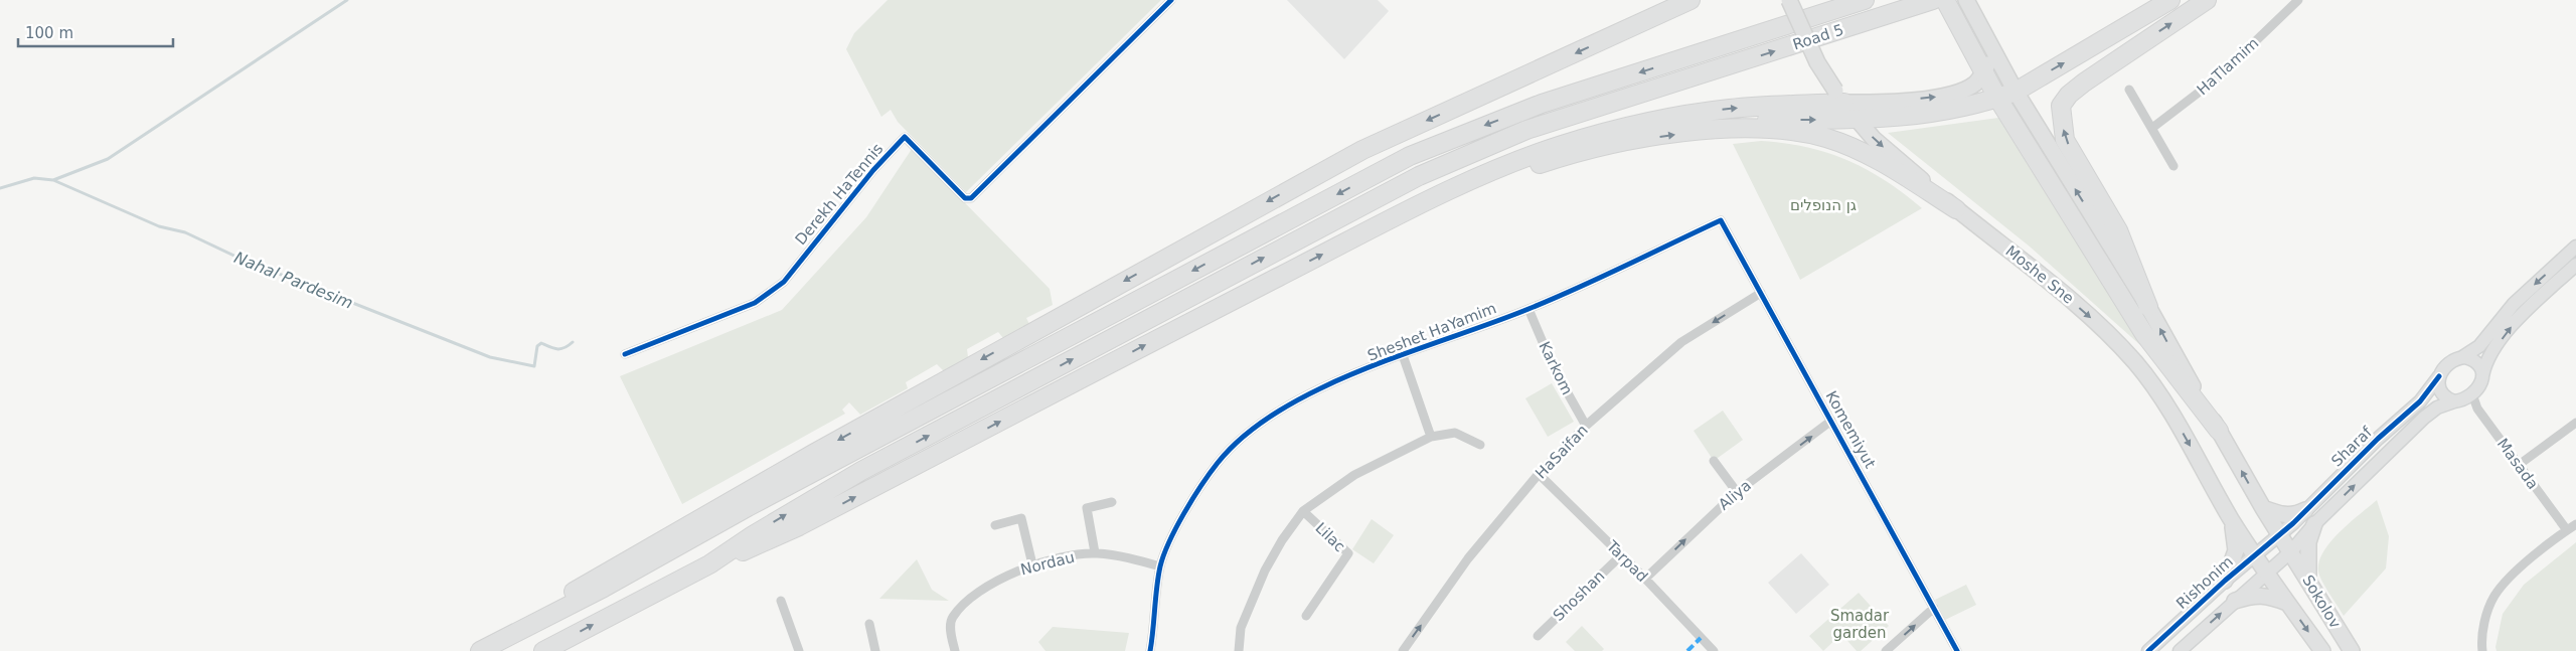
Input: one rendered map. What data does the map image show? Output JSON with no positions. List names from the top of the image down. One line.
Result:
{"streets":{"main road":["Moshe Sne","Sokolov"],"street":["HaTlamim","Derekh HaTennis","Sheshet HaYamim","Karkom","Komemiyut","Sharaf","HaSaifan","Masada","Aliya","Lilac","Tarpad","Nordau","Rishonim","Shoshan"]},"crossings":[["Moshe Sne","Rishonim"],["Moshe Sne","Sokolov"],["Sheshet HaYamim","Karkom"],["Sheshet HaYamim","Komemiyut"],["Sheshet HaYamim","Nordau"],["Karkom","HaSaifan"],["Komemiyut","HaSaifan"],["Komemiyut","Aliya"],["Sharaf","Masada"],["Sharaf","Rishonim"],["Sharaf","Sokolov"],["HaSaifan","Tarpad"],["Aliya","Tarpad"],["Tarpad","Shoshan"]],"one_way":["Aliya"],"water":["Nahal Pardesim"],"parks":["גן הנופלים","Smadar garden"],"scale_bar":"100 m"}
